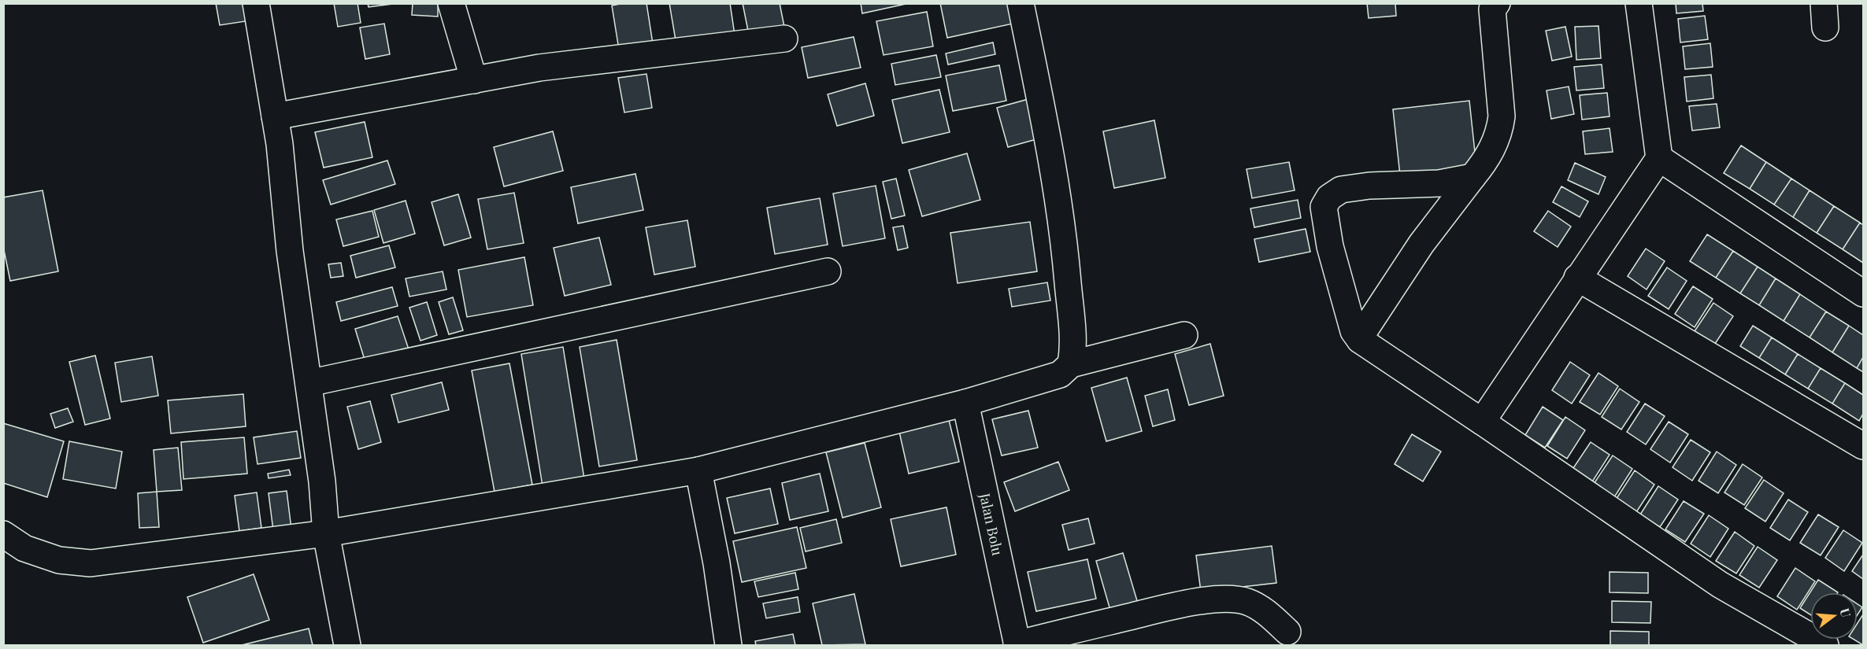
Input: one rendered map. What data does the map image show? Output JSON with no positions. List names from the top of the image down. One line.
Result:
{"streets":{"street":["Jalan Bolu"]},"north":"right"}
